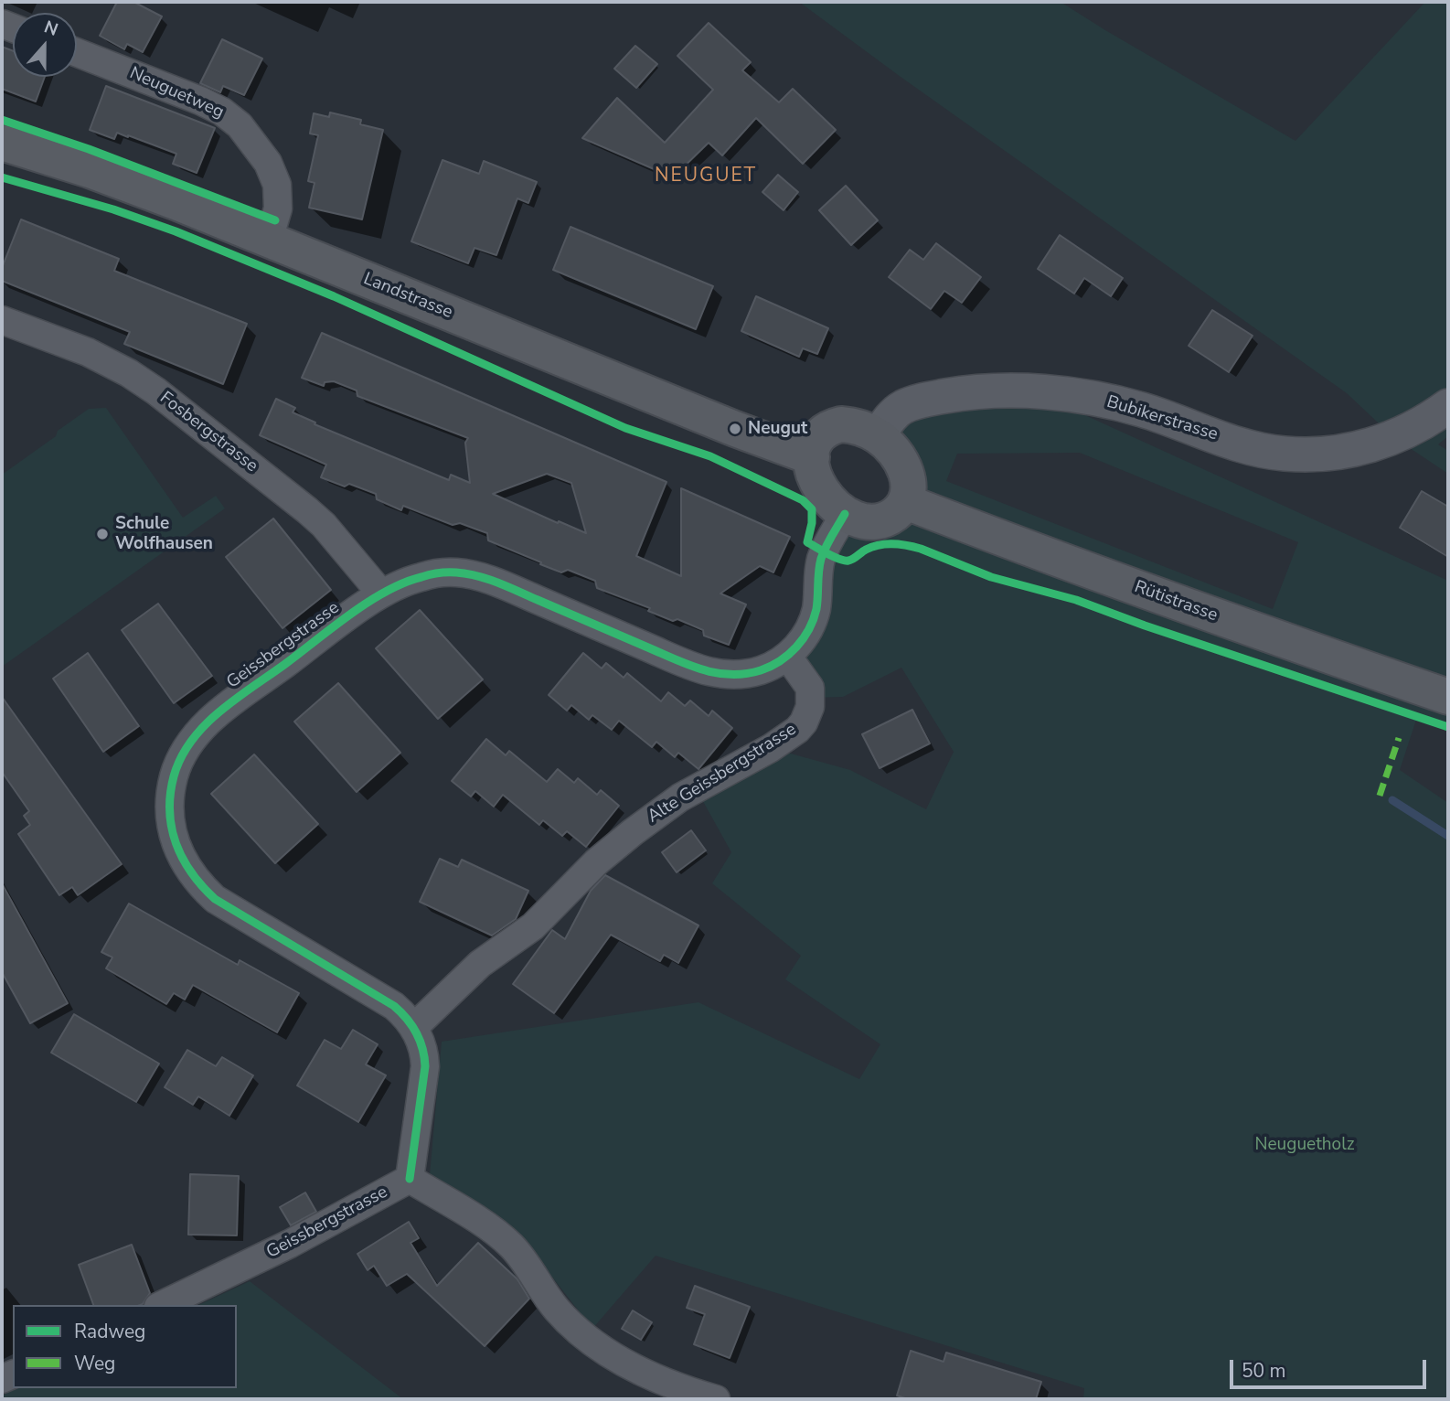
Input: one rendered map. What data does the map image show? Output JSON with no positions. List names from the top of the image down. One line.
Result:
{"streets":{"main road":["Landstrasse","Rütistrasse"],"street":["Neuguetweg","Bubikerstrasse","Fosbergstrasse","Geissbergstrasse","Alte Geissbergstrasse"]},"crossings":[["Neuguetweg","Landstrasse"],["Landstrasse","Bubikerstrasse"],["Landstrasse","Rütistrasse"],["Landstrasse","Geissbergstrasse"],["Bubikerstrasse","Rütistrasse"],["Bubikerstrasse","Geissbergstrasse"],["Fosbergstrasse","Geissbergstrasse"],["Rütistrasse","Geissbergstrasse"],["Geissbergstrasse","Alte Geissbergstrasse"]],"districts":["NEUGUET"],"parks":["Neuguetholz"],"places":["Neugut","Schule Wolfhausen"],"legend":["Radweg","Weg"],"scale_bar":"50 m","north":"top"}
